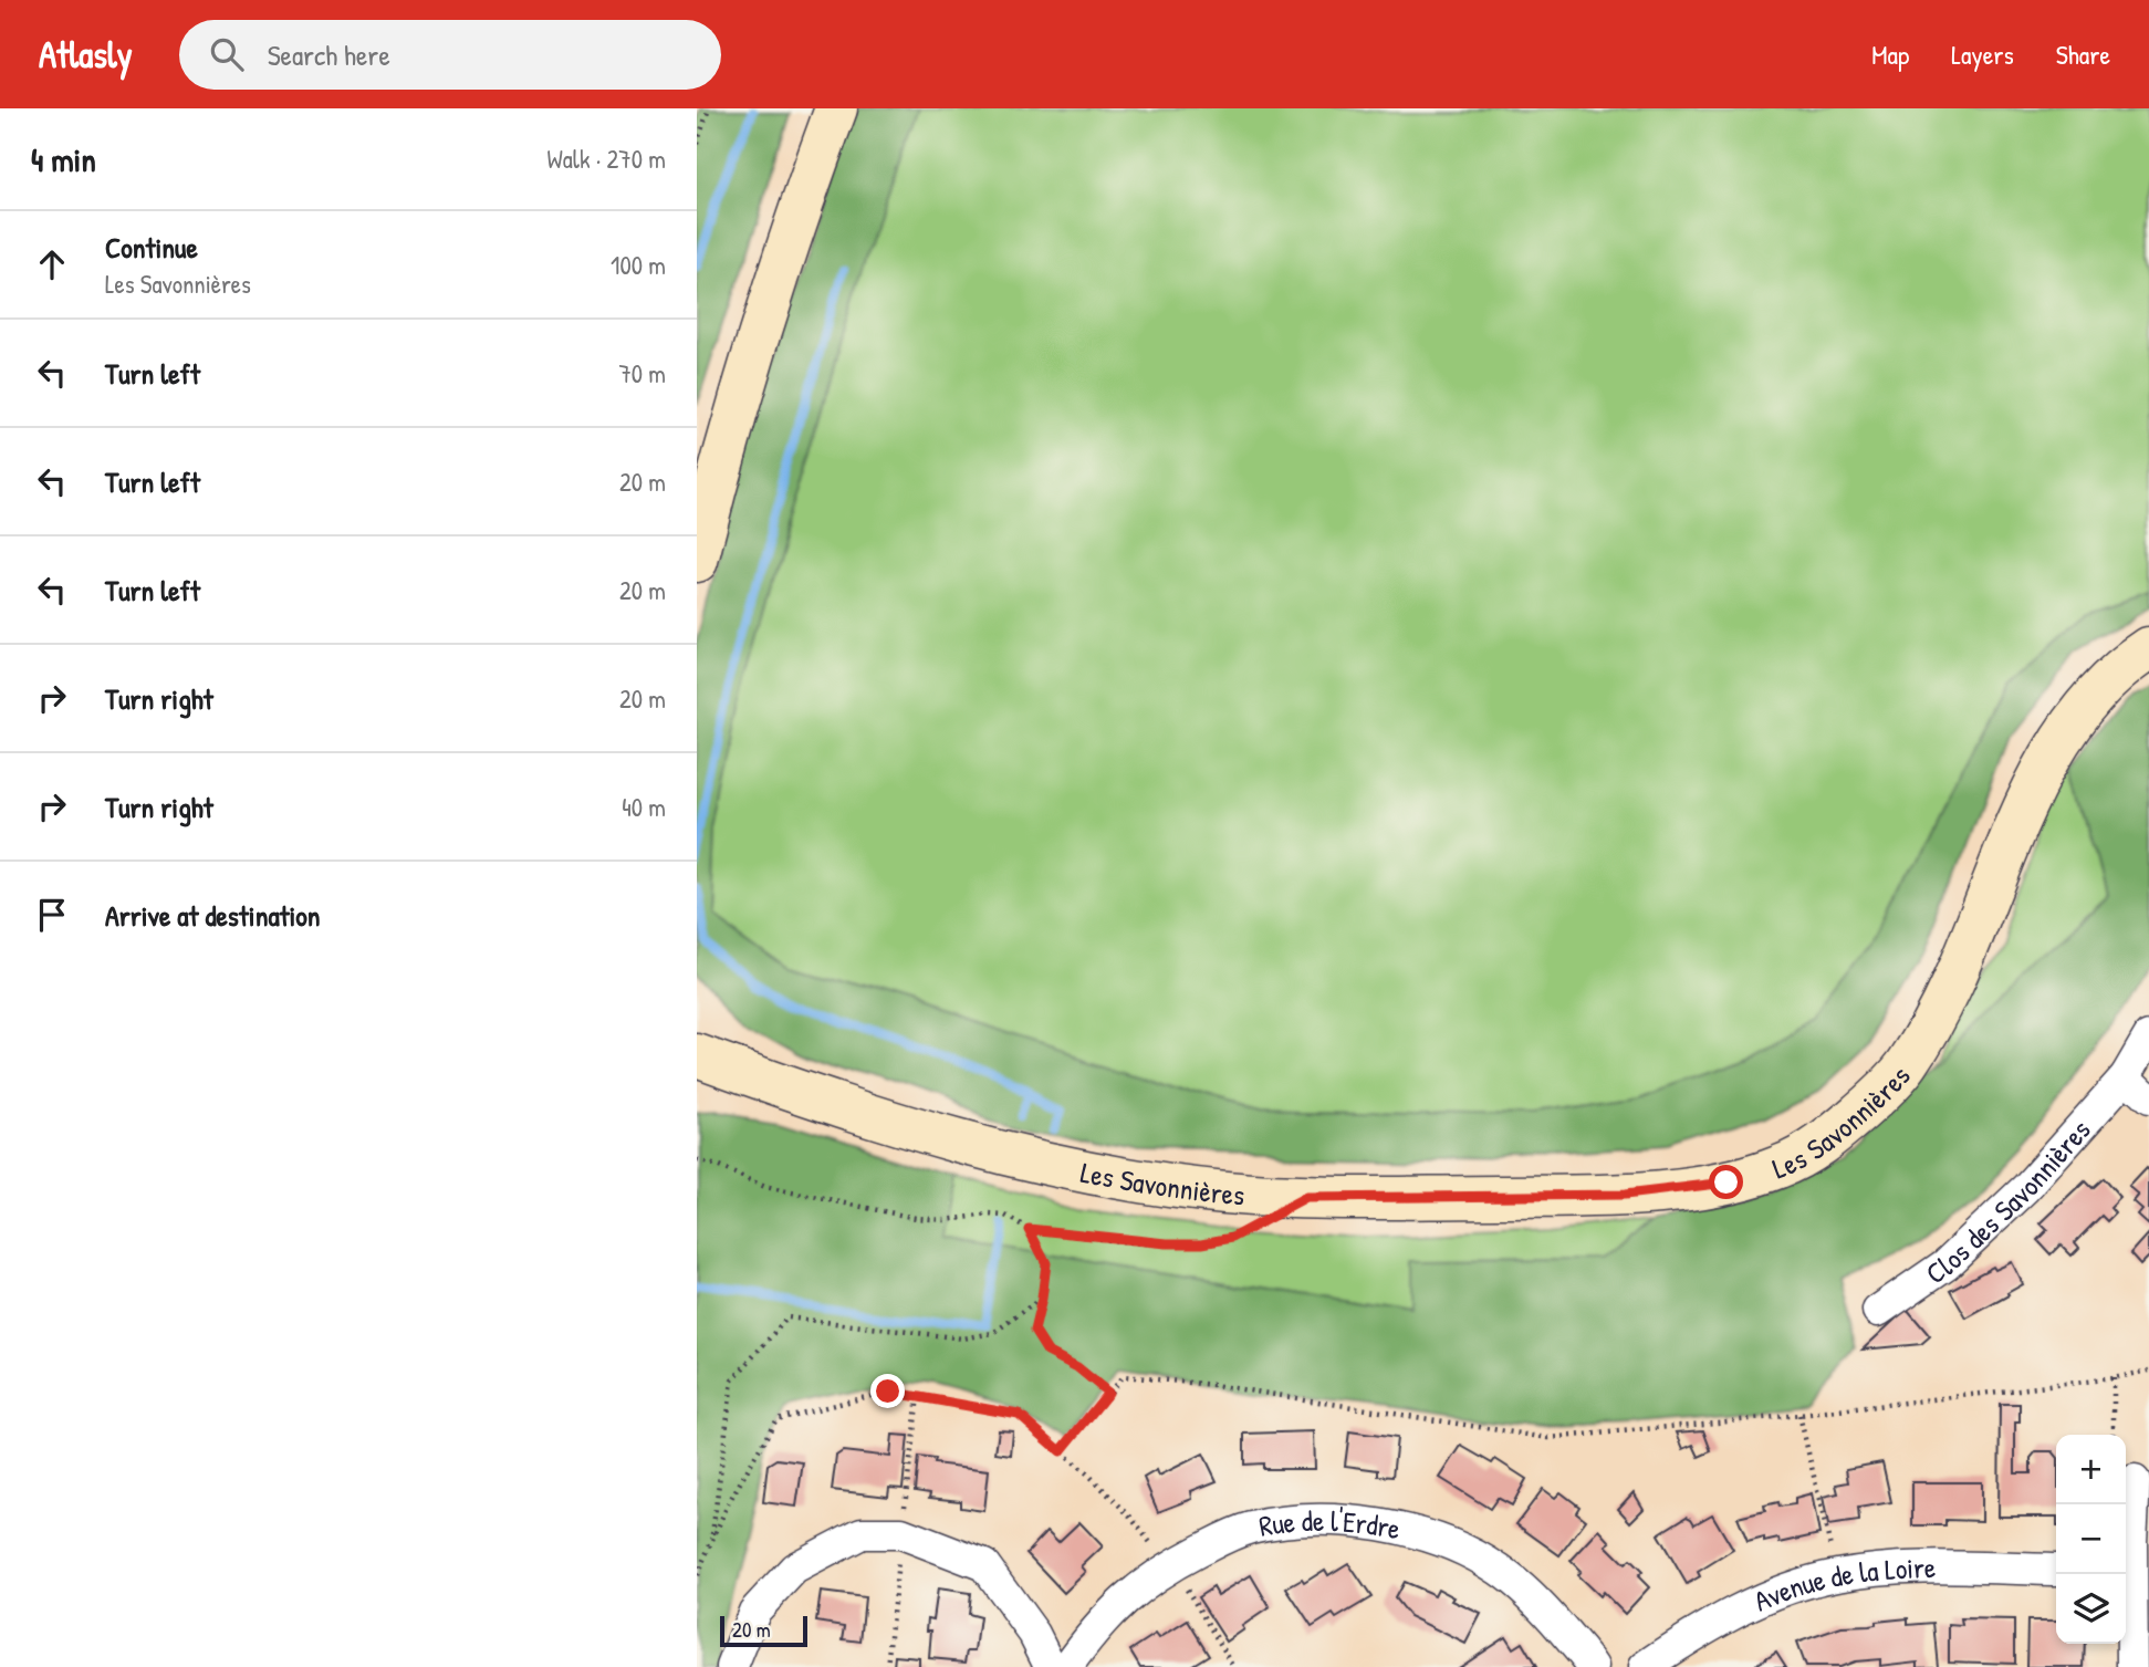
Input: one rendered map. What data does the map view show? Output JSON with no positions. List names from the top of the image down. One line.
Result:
{"streets":{"street":["Les Savonnières","Clos des Savonnières","Rue de l'Erdre","Avenue de la Loire"]},"scale_bar":"20 m","page":{"header":"Atlasly","search":"Search here","nav":["Map","Layers","Share"],"heading":["4 min","Walk · 270 m"],"list":[["Continue","Les Savonnières","100 m"],["Turn left","70 m"],["Turn left","20 m"],["Turn left","20 m"],["Turn right","20 m"],["Turn right","40 m"],"Arrive at destination"],"map_buttons":["+","−"],"scale":"20 m"}}
